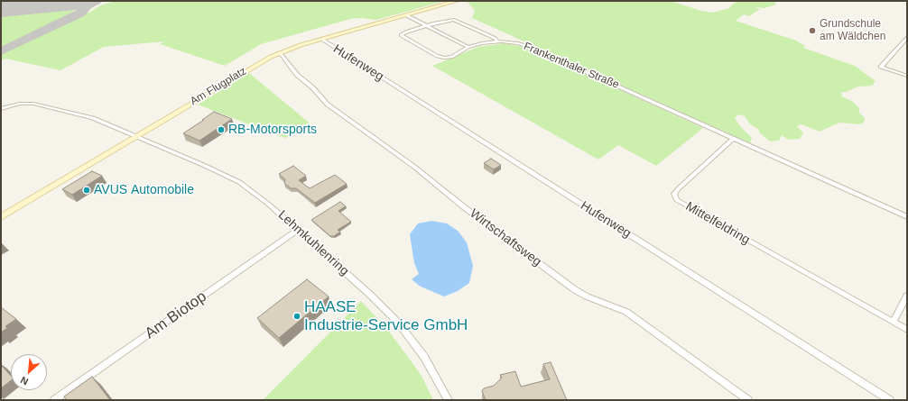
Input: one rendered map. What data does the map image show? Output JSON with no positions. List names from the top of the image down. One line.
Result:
{"streets":{"street":["Hufenweg","Frankenthaler Straße","Am Flugplatz","Mittelfeldring","Wirtschaftsweg","Lehmkuhlenring","Am Biotop"]},"crossings":[["Hufenweg","Am Flugplatz"],["Frankenthaler Straße","Mittelfeldring"],["Am Flugplatz","Wirtschaftsweg"],["Am Flugplatz","Lehmkuhlenring"],["Lehmkuhlenring","Am Biotop"]],"places":["Grundschule am Wäldchen","RB-Motorsports","AVUS Automobile","HAASE Industrie-Service GmbH"],"north":"bottom left"}
